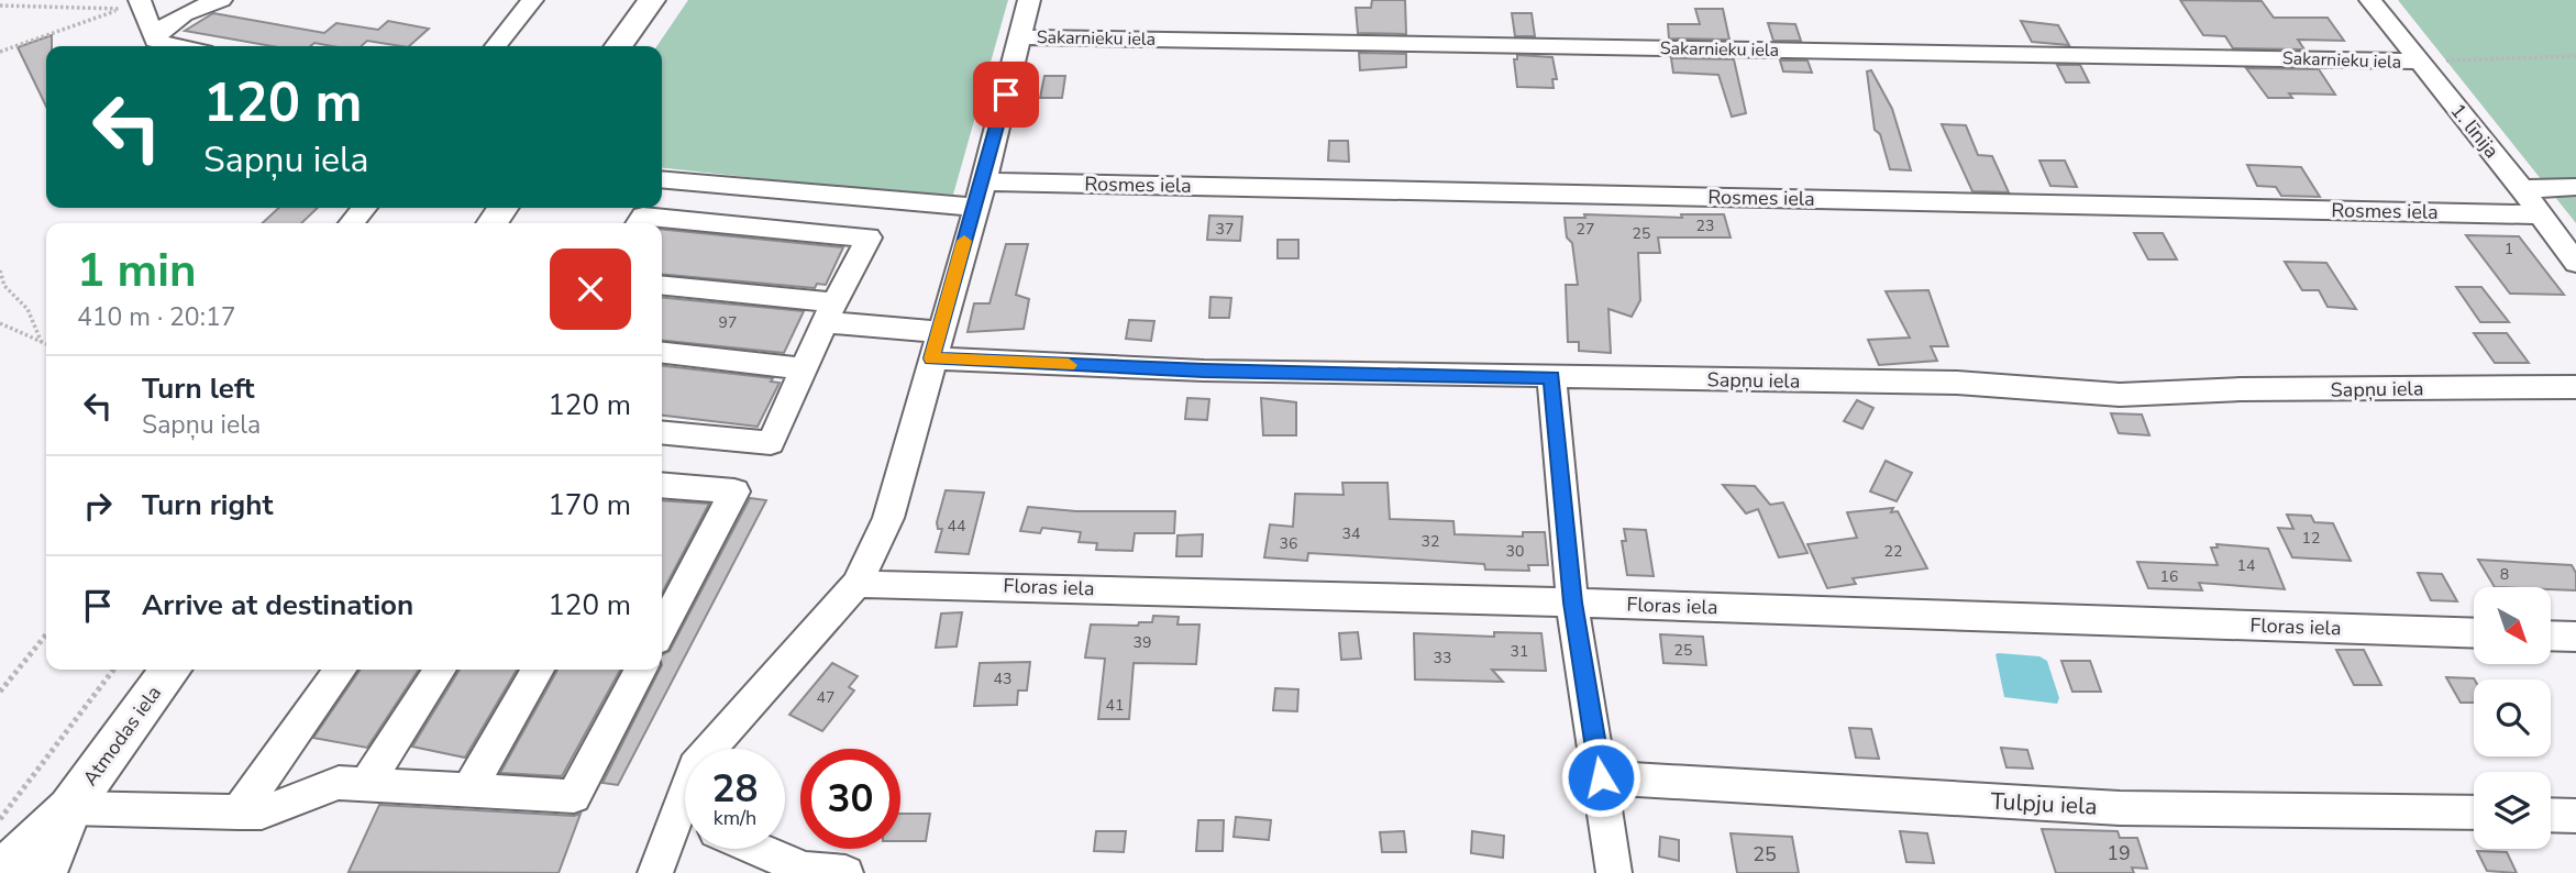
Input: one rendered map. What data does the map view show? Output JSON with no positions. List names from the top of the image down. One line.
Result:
{"streets":{"main road":["Atmodas iela"],"street":["Sakarnieku iela","1. līnija","Rosmes iela","Sapņu iela","Floras iela","Tulpju iela"]},"crossings":[["Sakarnieku iela","1. līnija"],["1. līnija","Rosmes iela"]],"house_numbers":["23","37","27","25","1","97","44","34","12","32","36","30","22","14","8","16","39","25","31","33","43","47","41","19","25"],"north":"bottom right","page":{"turn":["120 m","Sapņu iela"],"heading":["1 min","410 m · 20:17"],"list":[{"name":"Turn left","note":"Sapņu iela","value":"120 m"},{"name":"Turn right","value":"170 m"},{"name":"Arrive at destination","value":"120 m"}],"speed":"28 km/h","limit":"30"}}
